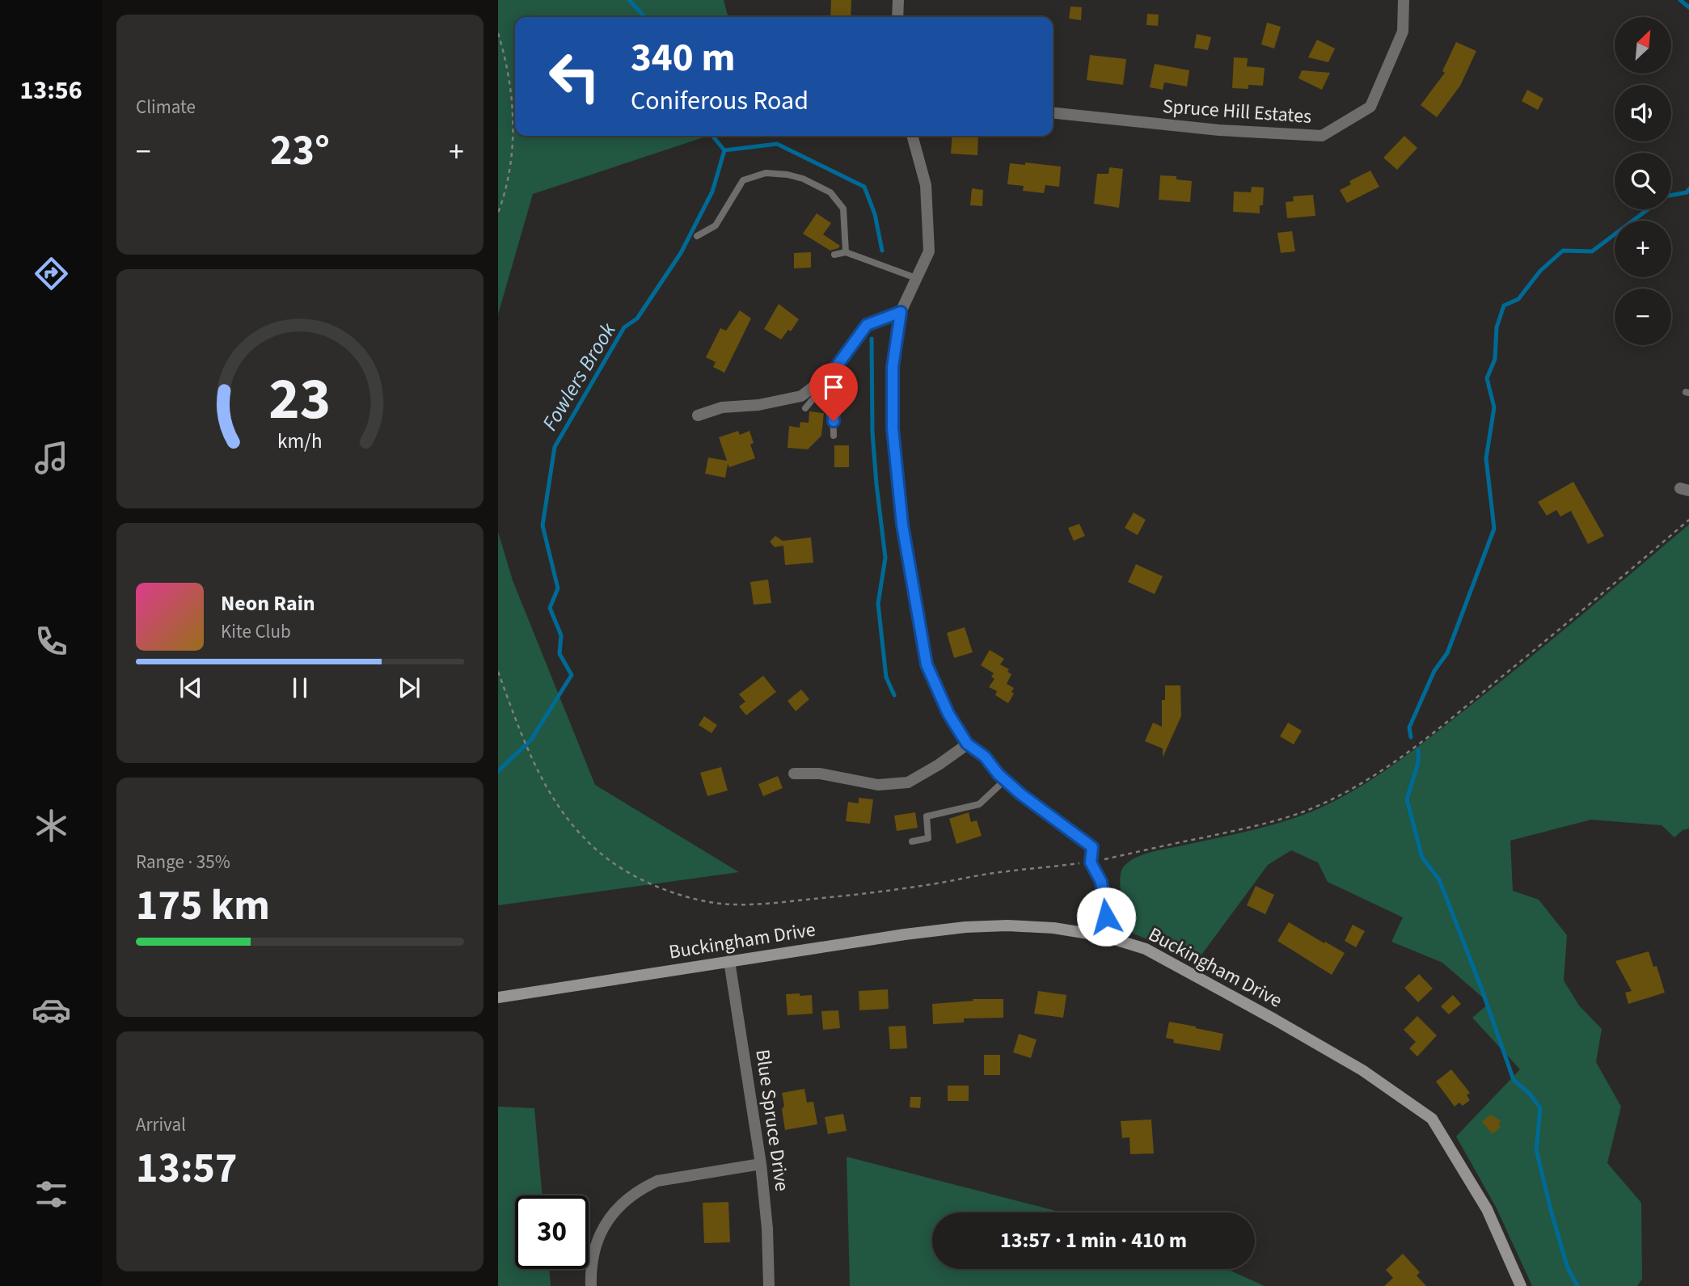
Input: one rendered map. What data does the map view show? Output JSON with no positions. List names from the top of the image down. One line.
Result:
{"streets":{"street":["Spruce Hill Estates","Buckingham Drive","Blue Spruce Drive"]},"crossings":[["Buckingham Drive","Blue Spruce Drive"]],"water":["Fowlers Brook"],"north":"top right","page":{"tabs":"13:56","tile":["Climate",["Range · 35%","175 km"],["Arrival","13:57"]],"map_buttons":["+","−"],"turn":["340 m","Coniferous Road"],"heat":["−","23°","+"],"song":["Neon Rain","Kite Club"],"limit":"30","trip":"13:57 · 1 min · 410 m","gauge":["23","km/h"]}}
